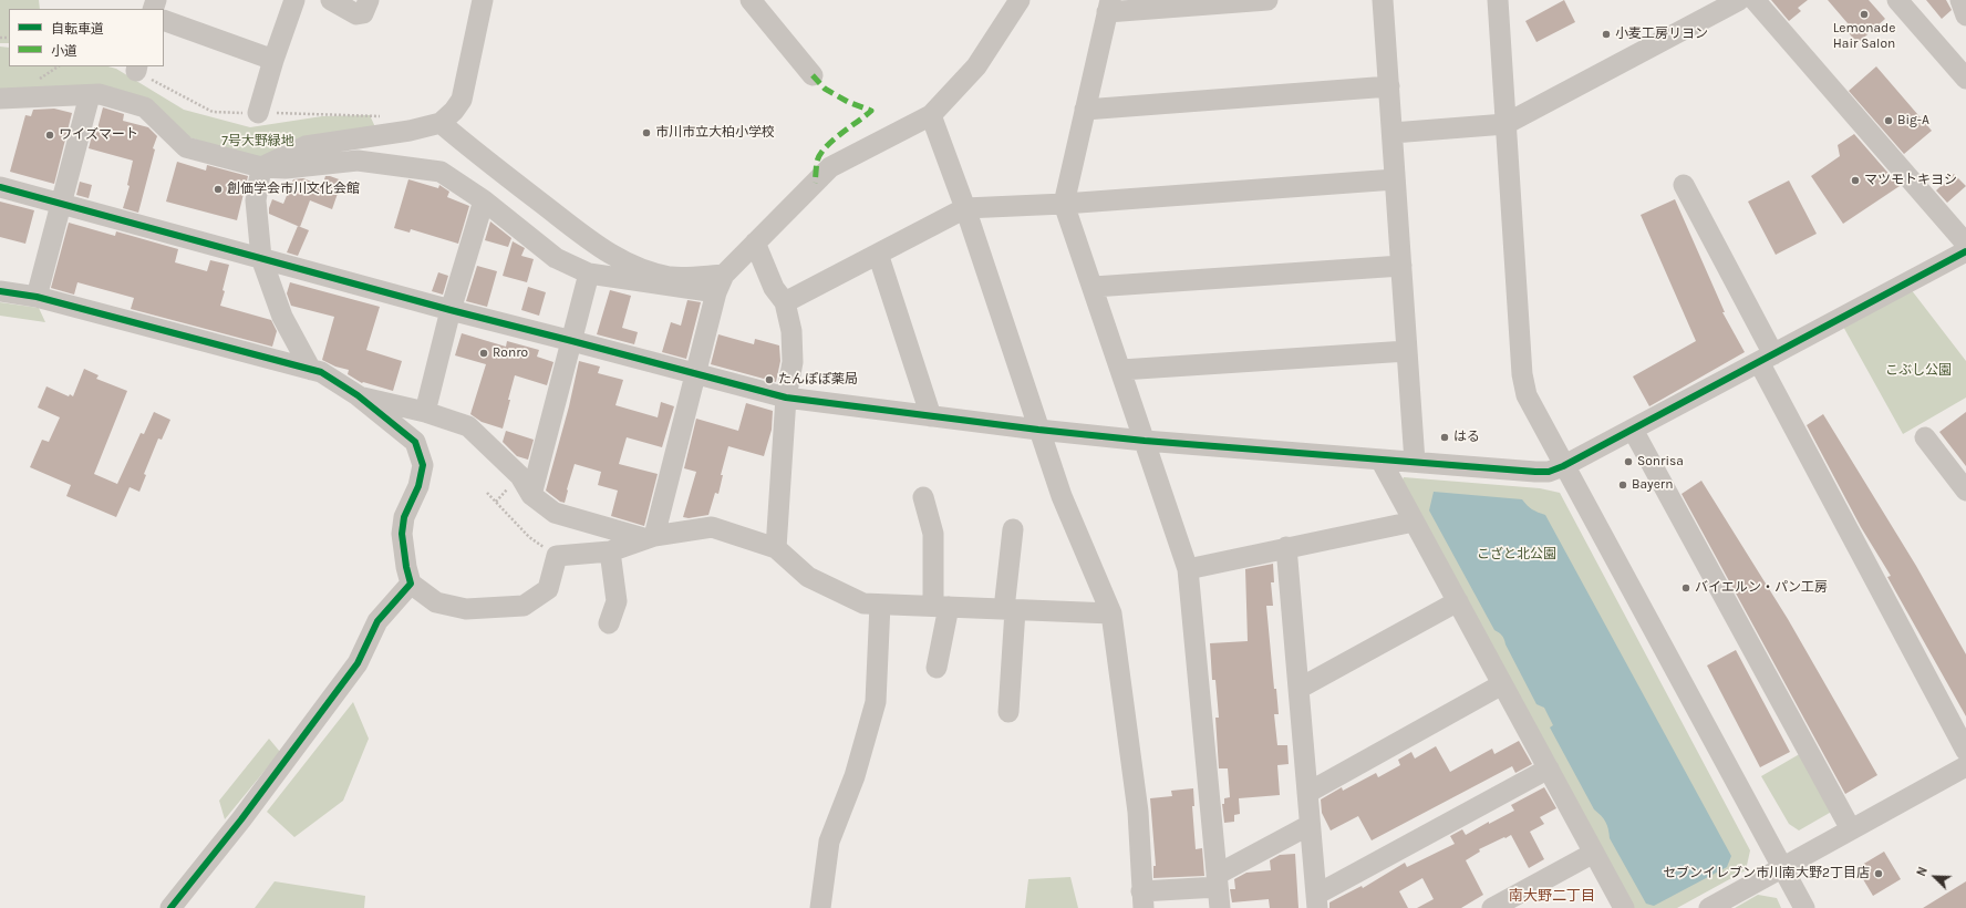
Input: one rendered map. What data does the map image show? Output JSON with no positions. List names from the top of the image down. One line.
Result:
{"districts":["南大野二丁目"],"parks":["7号大野緑地","こぶし公園","こざと北公園"],"places":["Lemonade Hair Salon","小麦工房リヨン","Big-A","市川市立大柏小学校","ワイズマート","マツモトキヨシ","創価学会市川文化会館","Ronro","たんぽぽ薬局","はる","Sonrisa","Bayern","バイエルン・パン工房","セブンイレブン市川南大野2丁目店"],"legend":["自転車道","小道"],"north":"top left"}
